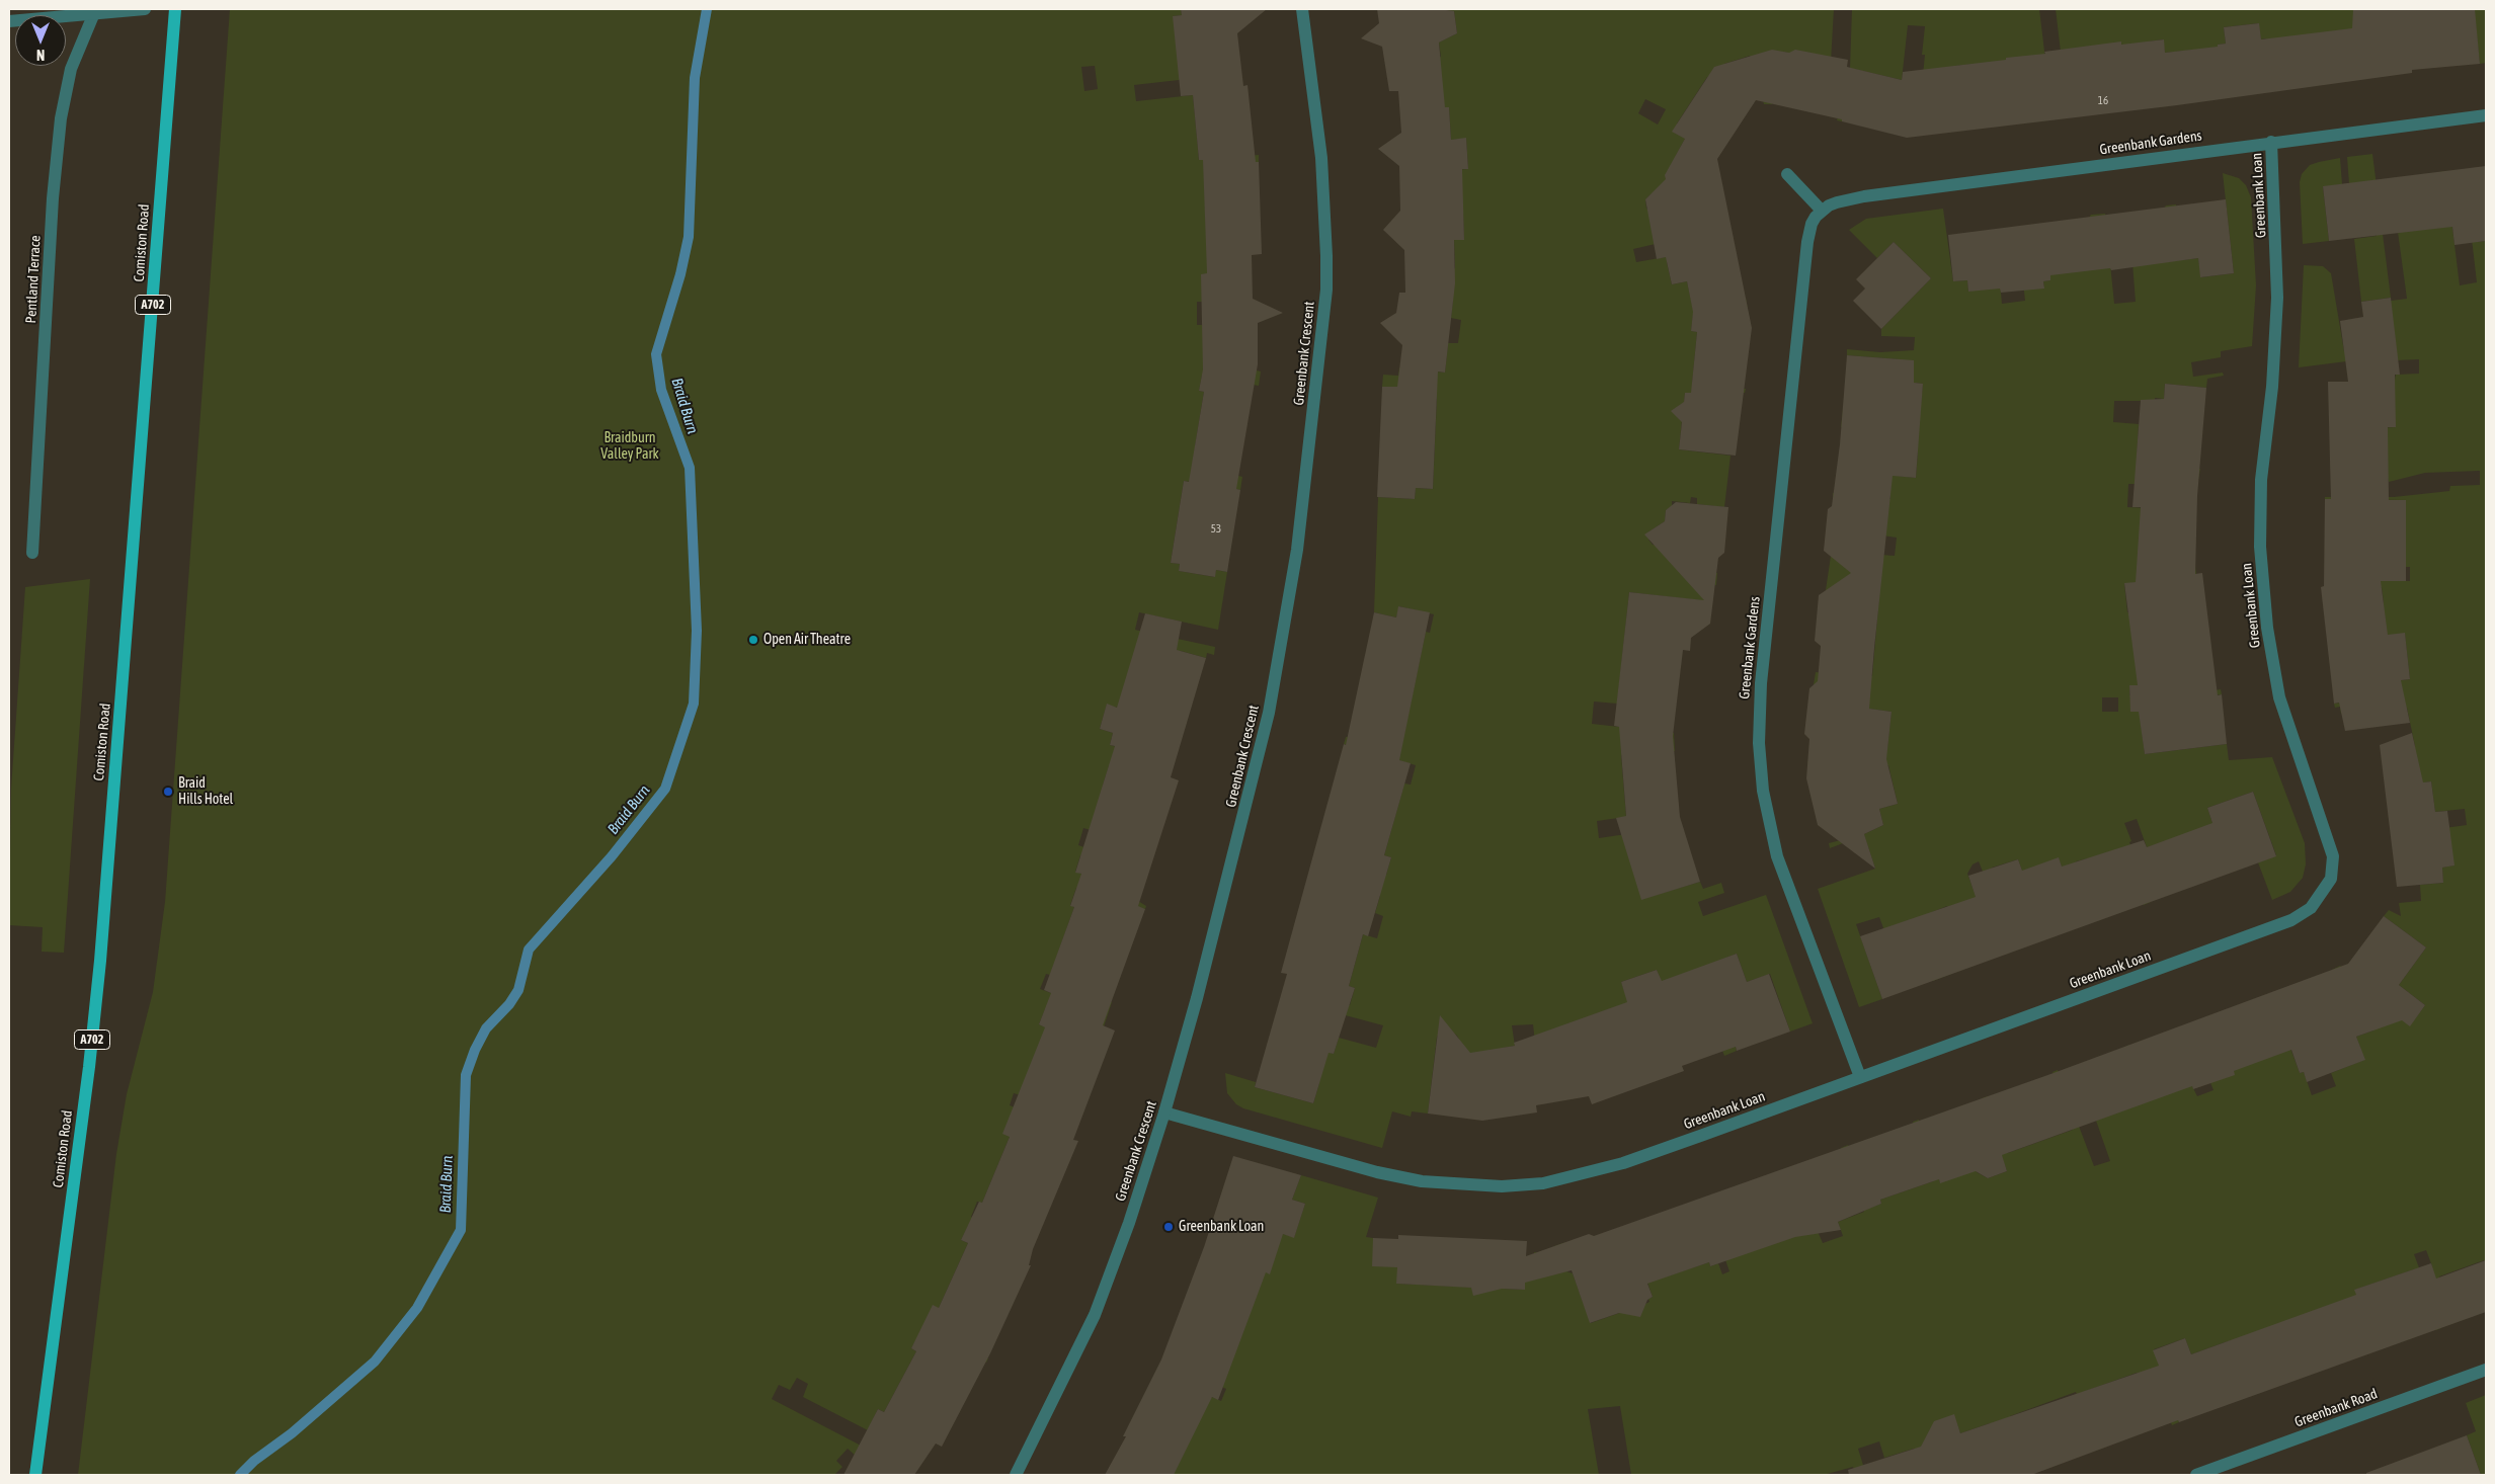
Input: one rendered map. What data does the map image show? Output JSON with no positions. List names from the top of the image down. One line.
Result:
{"streets":{"main road":["Comiston Road","A702"],"street":["Greenbank Gardens","Greenbank Loan","Pentland Terrace","Greenbank Crescent","Greenbank Road"]},"crossings":[["Greenbank Gardens","Greenbank Loan"],["Greenbank Loan","Greenbank Crescent"]],"water":["Braid Burn"],"parks":["Braidburn Valley Park"],"places":["Open Air Theatre","Braid Hills Hotel","Greenbank Loan"],"house_numbers":["16","53"],"north":"bottom"}
